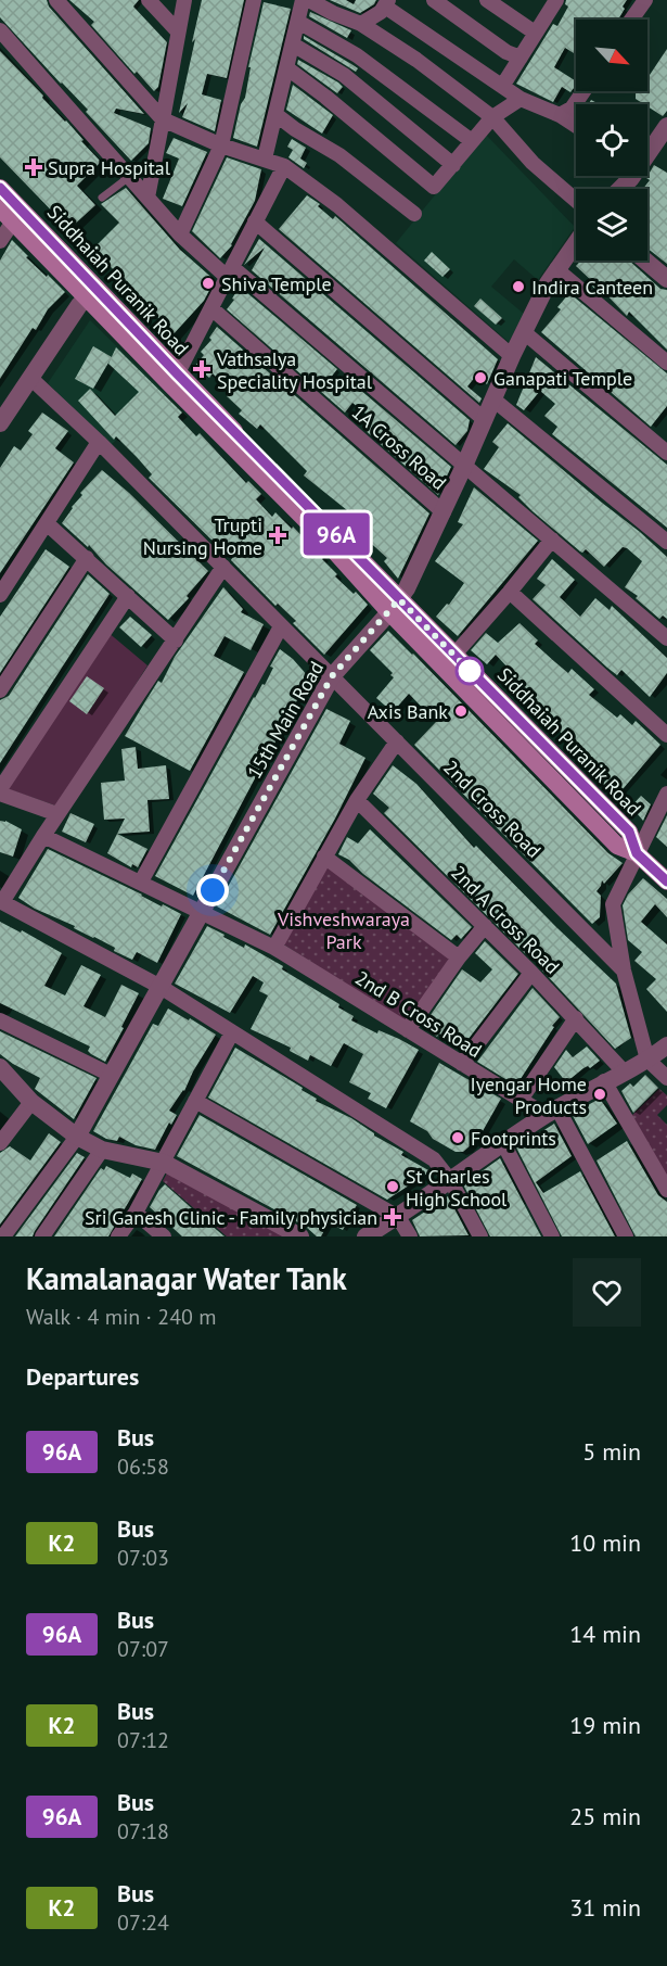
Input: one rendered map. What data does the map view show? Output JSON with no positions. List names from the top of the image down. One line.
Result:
{"streets":{"main road":["Siddhaiah Puranik Road"],"street":["1A Cross Road","15th Main Road","2nd Cross Road","2nd A Cross Road","2nd B Cross Road"]},"crossings":[["Siddhaiah Puranik Road","15th Main Road"],["1A Cross Road","15th Main Road"],["15th Main Road","2nd Cross Road"],["15th Main Road","2nd B Cross Road"]],"parks":["Vishveshwaraya Park"],"places":{"health":["Supra Hospital","Vathsalya Speciality Hospital","Trupti Nursing Home","Sri Ganesh Clinic - Family physician"],"other":["Shiva Temple","Indira Canteen","Ganapati Temple","Axis Bank","Iyengar Home Products","Footprints","St Charles High School"]},"lines":["bus line 96A"],"north":"bottom right","page":{"on_map":"96A","heading":[["Kamalanagar Water Tank","Walk · 4 min · 240 m"],"Departures"],"list":[{"mark":"96A","name":"Bus","note":"06:58","value":"5 min"},{"mark":"K2","name":"Bus","note":"07:03","value":"10 min"},{"mark":"96A","name":"Bus","note":"07:07","value":"14 min"},{"mark":"K2","name":"Bus","note":"07:12","value":"19 min"},{"mark":"96A","name":"Bus","note":"07:18","value":"25 min"},{"mark":"K2","name":"Bus","note":"07:24","value":"31 min"}]}}
